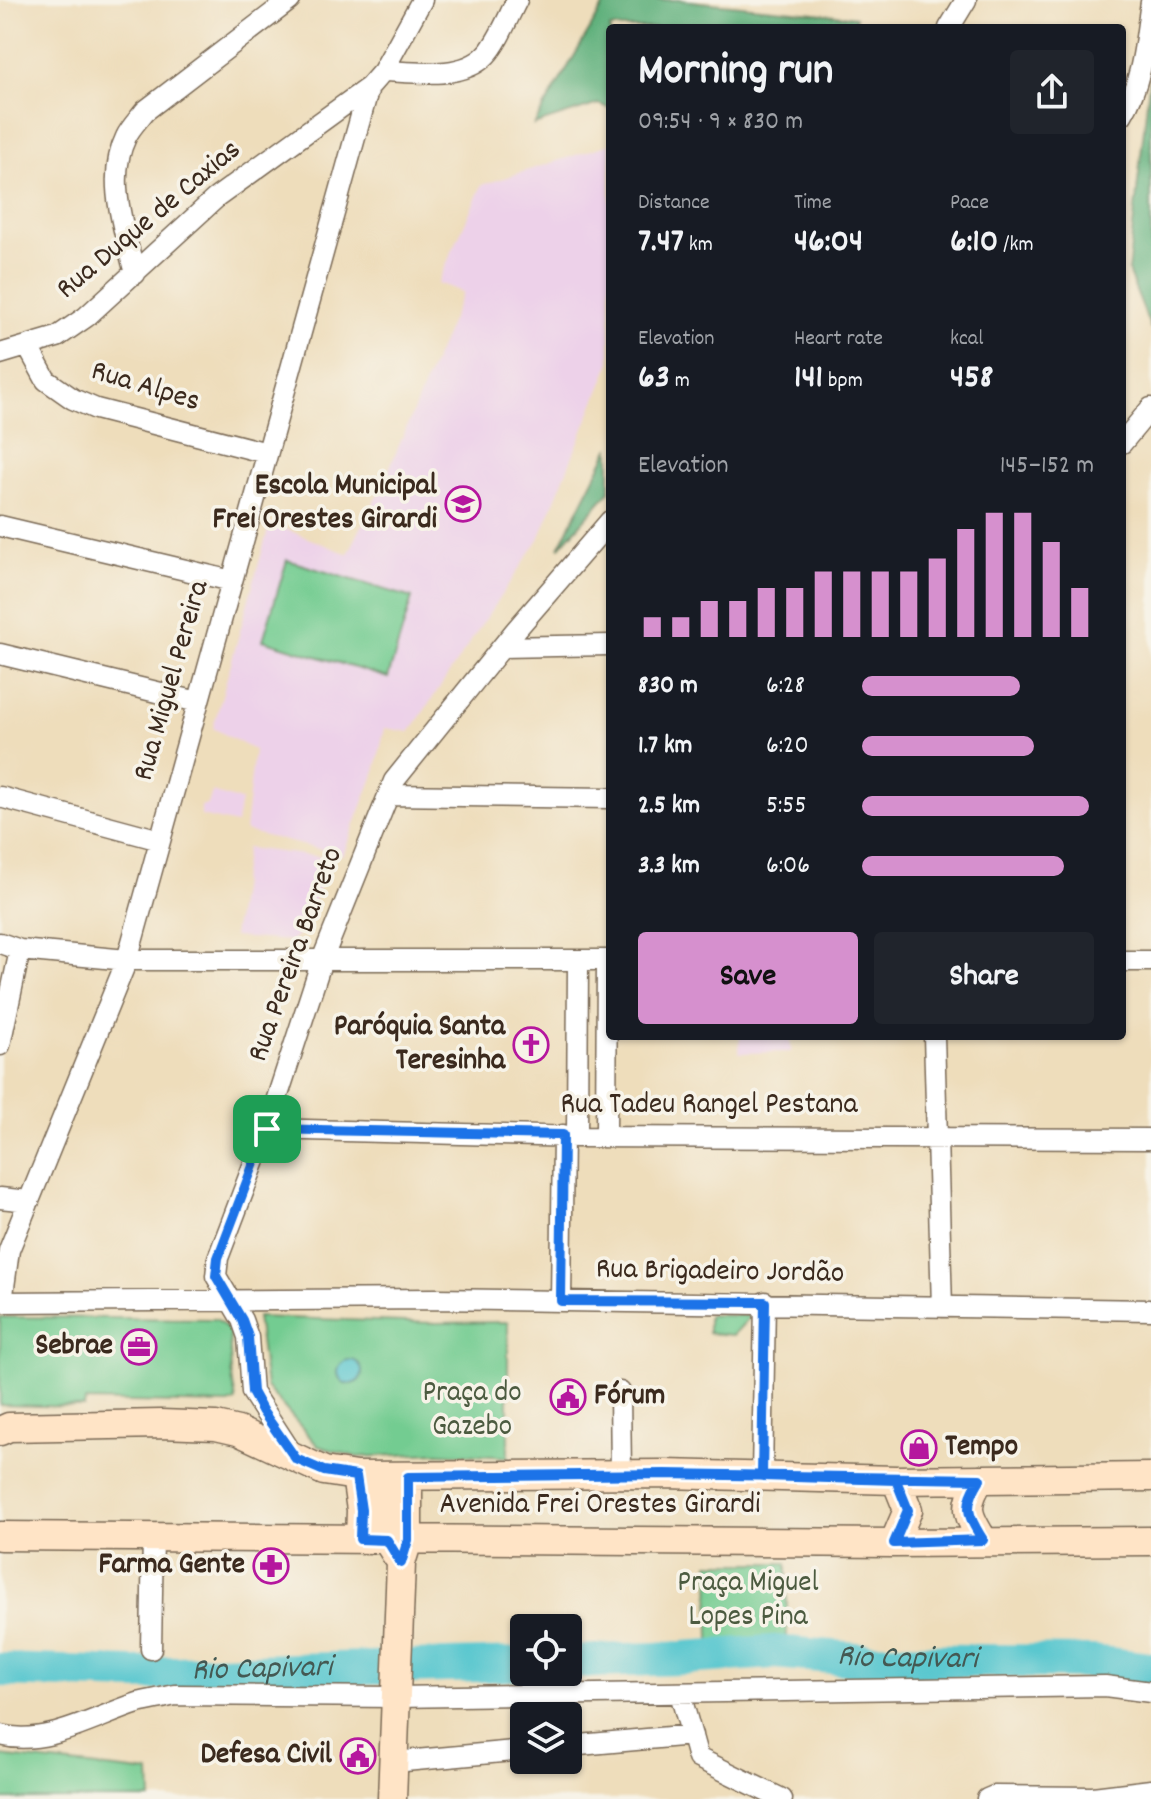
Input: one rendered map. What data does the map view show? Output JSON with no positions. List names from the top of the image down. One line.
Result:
{"streets":{"main road":["Avenida Frei Orestes Girardi"],"street":["Rua Duque de Caxias","Rua Alpes","Rua Miguel Pereira","Rua Pereira Barreto","Rua Tadeu Rangel Pestana","Rua Brigadeiro Jordão"]},"crossings":[["Rua Duque de Caxias","Rua Alpes"],["Rua Duque de Caxias","Rua Miguel Pereira"],["Rua Alpes","Rua Miguel Pereira"],["Rua Miguel Pereira","Rua Brigadeiro Jordão"],["Rua Pereira Barreto","Rua Tadeu Rangel Pestana"],["Rua Pereira Barreto","Rua Brigadeiro Jordão"]],"water":["Rio Capivari"],"parks":["Praça do Gazebo","Praça Miguel Lopes Pina"],"places":{"school or university":["Escola Municipal Frei Orestes Girardi"],"church":["Paróquia Santa Teresinha"],"office":["Sebrae"],"public building":["Fórum","Defesa Civil"],"shop":["Tempo"],"pharmacy":["Farma Gente"]},"page":{"heading":["Morning run","09:54 · 9 × 830 m"],"stats":[["Distance","7.47 km"],["Time","46:04"],["Pace","6:10 /km"],["Elevation","63 m"],["Heart rate","141 bpm"],["kcal","458"]],"chart":["Elevation","145–152 m"],"list":[{"name":"830 m","note":"6:28"},{"name":"1.7 km","note":"6:20"},{"name":"2.5 km","note":"5:55"},{"name":"3.3 km","note":"6:06"}],"buttons":["Save","Share"]}}
